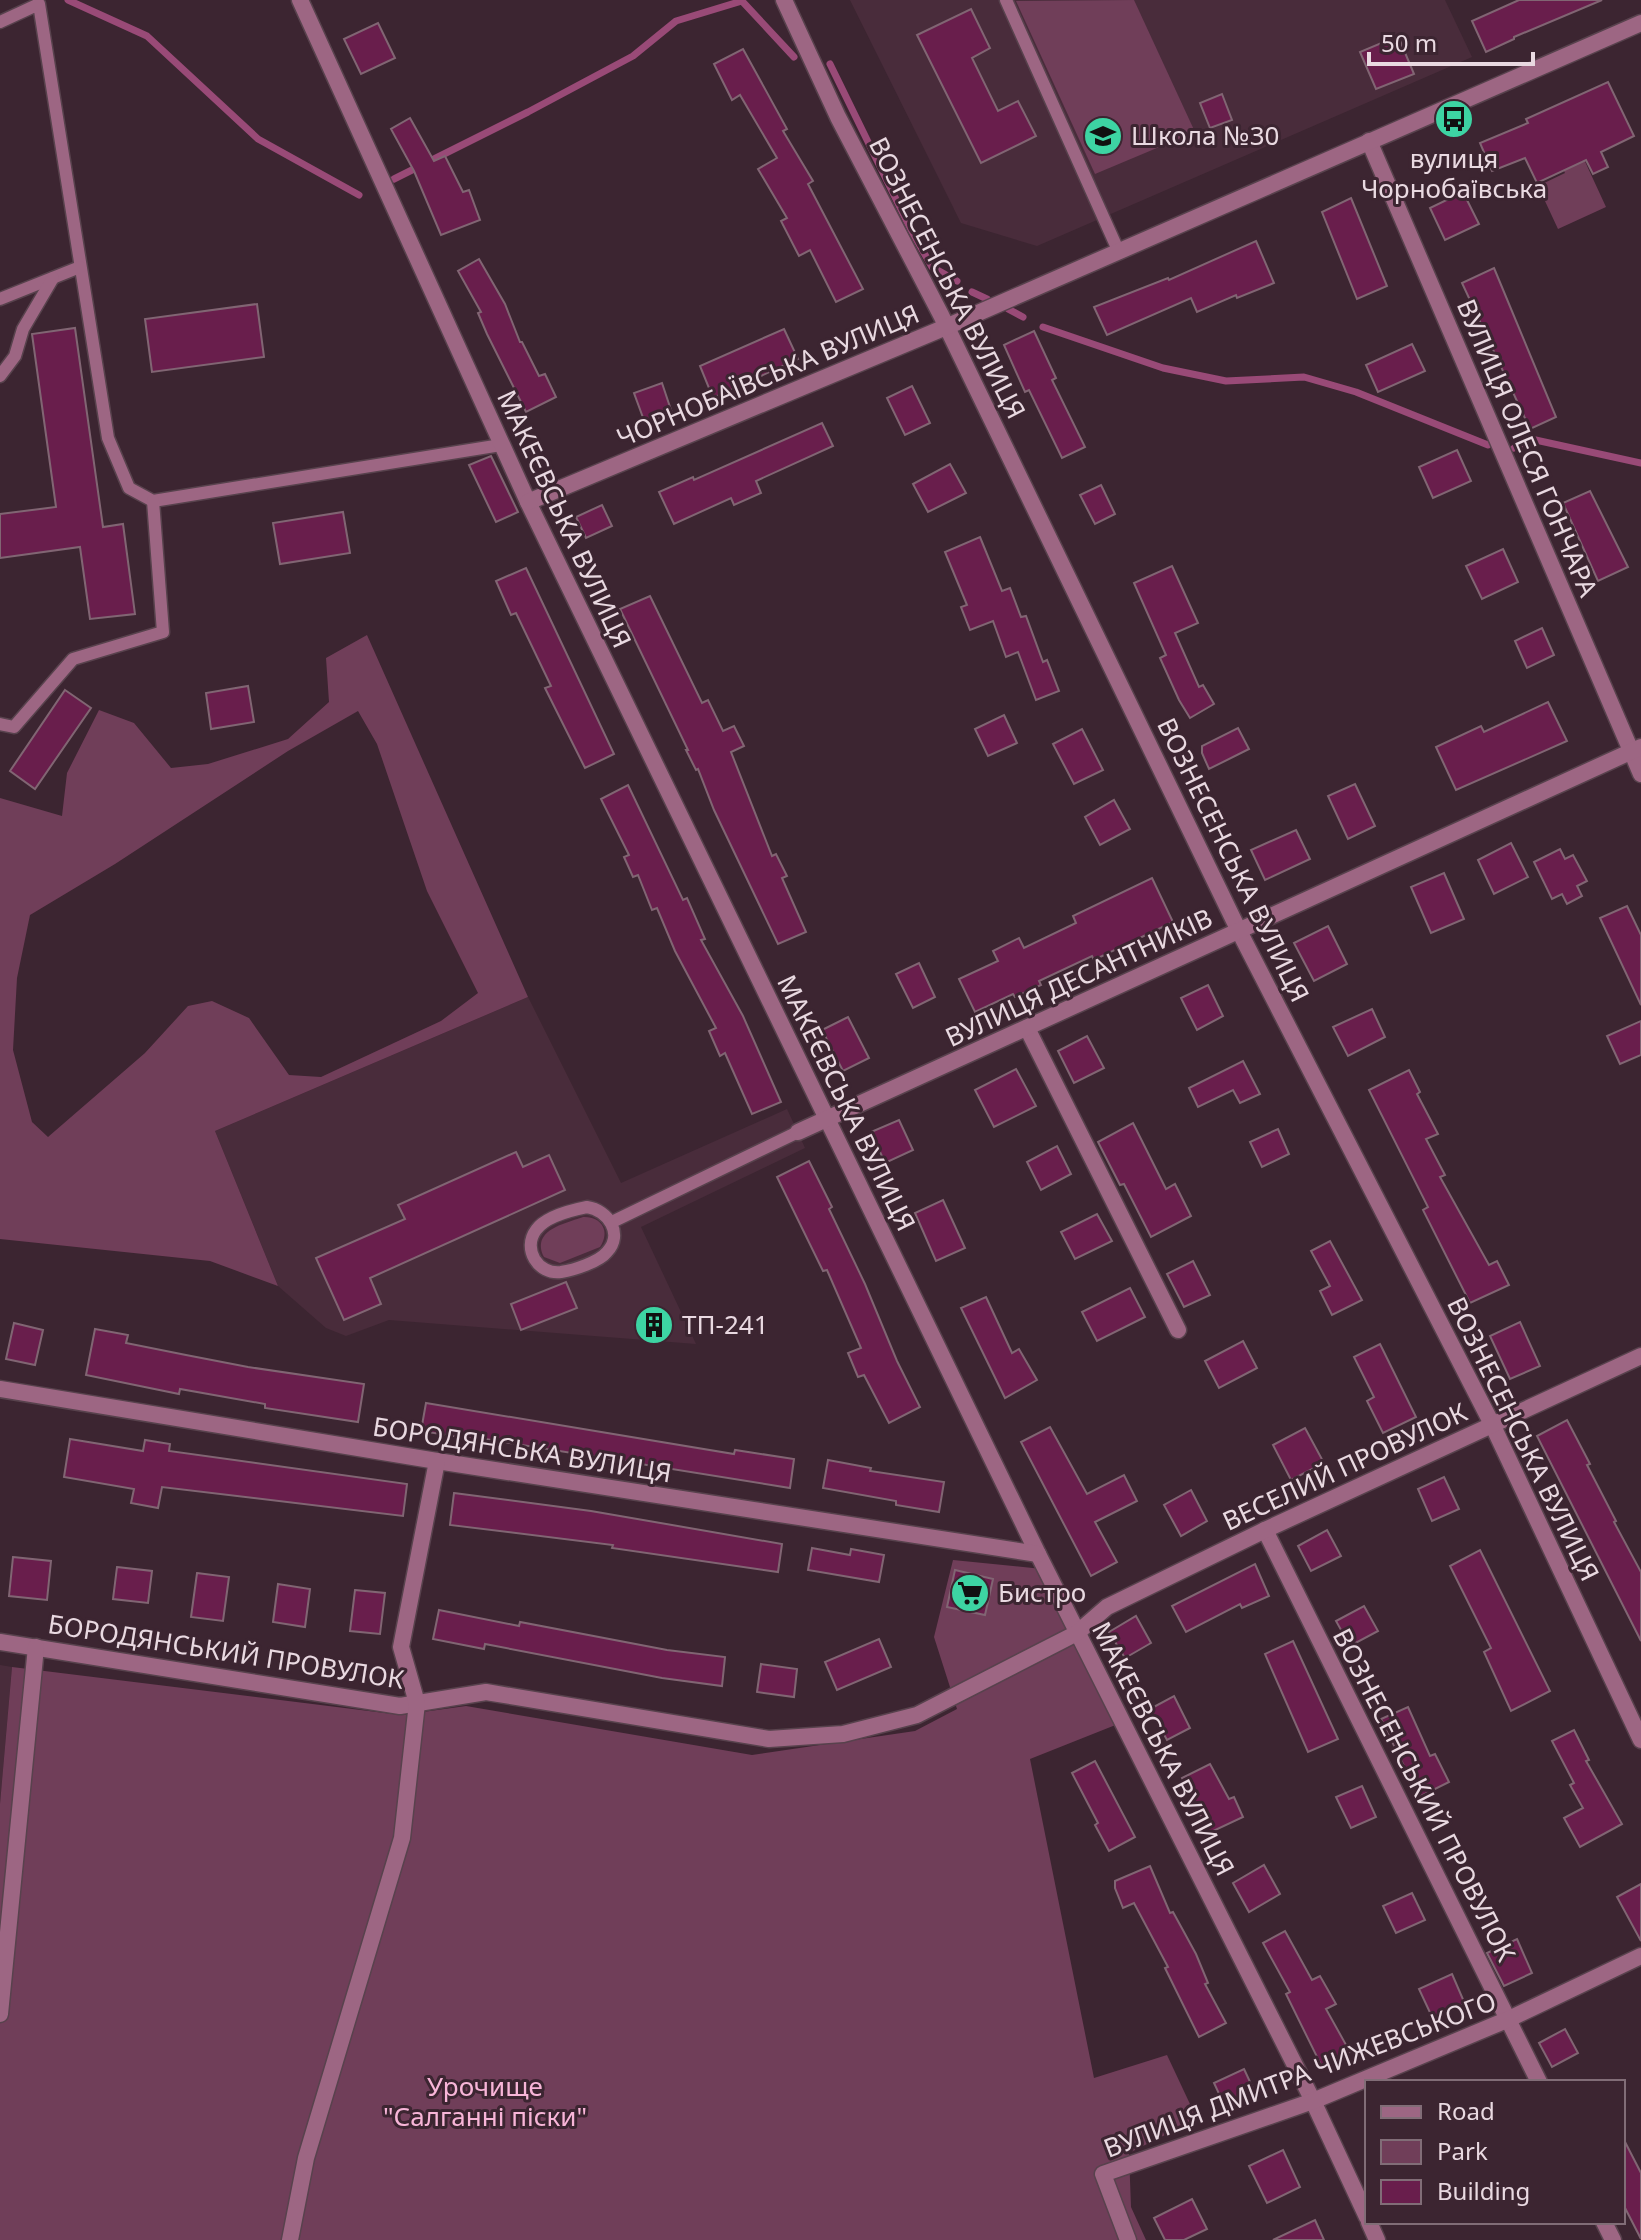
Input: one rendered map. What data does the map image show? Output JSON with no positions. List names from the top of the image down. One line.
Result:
{"streets":{"street":["ВОЗНЕСЕНСЬКА ВУЛИЦЯ","ЧОРНОБАЇВСЬКА ВУЛИЦЯ","ВУЛИЦЯ ОЛЕСЯ ГОНЧАРА","МАКЕЄВСЬКА ВУЛИЦЯ","ВУЛИЦЯ ДЕСАНТНИКІВ","БОРОДЯНСЬКА ВУЛИЦЯ","ВЕСЕЛИЙ ПРОВУЛОК","БОРОДЯНСЬКИЙ ПРОВУЛОК","ВОЗНЕСЕНСЬКИЙ ПРОВУЛОК","ВУЛИЦЯ ДМИТРА ЧИЖЕВСЬКОГО"]},"crossings":[["ВОЗНЕСЕНСЬКА ВУЛИЦЯ","ЧОРНОБАЇВСЬКА ВУЛИЦЯ"],["ВОЗНЕСЕНСЬКА ВУЛИЦЯ","ВУЛИЦЯ ДЕСАНТНИКІВ"],["ВОЗНЕСЕНСЬКА ВУЛИЦЯ","ВЕСЕЛИЙ ПРОВУЛОК"],["ЧОРНОБАЇВСЬКА ВУЛИЦЯ","ВУЛИЦЯ ОЛЕСЯ ГОНЧАРА"],["ЧОРНОБАЇВСЬКА ВУЛИЦЯ","МАКЕЄВСЬКА ВУЛИЦЯ"],["ВУЛИЦЯ ОЛЕСЯ ГОНЧАРА","ВУЛИЦЯ ДЕСАНТНИКІВ"],["МАКЕЄВСЬКА ВУЛИЦЯ","ВУЛИЦЯ ДЕСАНТНИКІВ"],["МАКЕЄВСЬКА ВУЛИЦЯ","БОРОДЯНСЬКА ВУЛИЦЯ"],["МАКЕЄВСЬКА ВУЛИЦЯ","ВЕСЕЛИЙ ПРОВУЛОК"],["МАКЕЄВСЬКА ВУЛИЦЯ","ВУЛИЦЯ ДМИТРА ЧИЖЕВСЬКОГО"],["ВЕСЕЛИЙ ПРОВУЛОК","БОРОДЯНСЬКИЙ ПРОВУЛОК"],["ВЕСЕЛИЙ ПРОВУЛОК","ВОЗНЕСЕНСЬКИЙ ПРОВУЛОК"],["ВОЗНЕСЕНСЬКИЙ ПРОВУЛОК","ВУЛИЦЯ ДМИТРА ЧИЖЕВСЬКОГО"]],"parks":["Урочище \"Салганні піски\""],"places":{"bus stop":["вулиця Чорнобаївська"],"school or university":["Школа №30"],"building":["ТП-241"],"supermarket":["Бистро"]},"legend":["Road","Park","Building"],"scale_bar":"50 m"}
